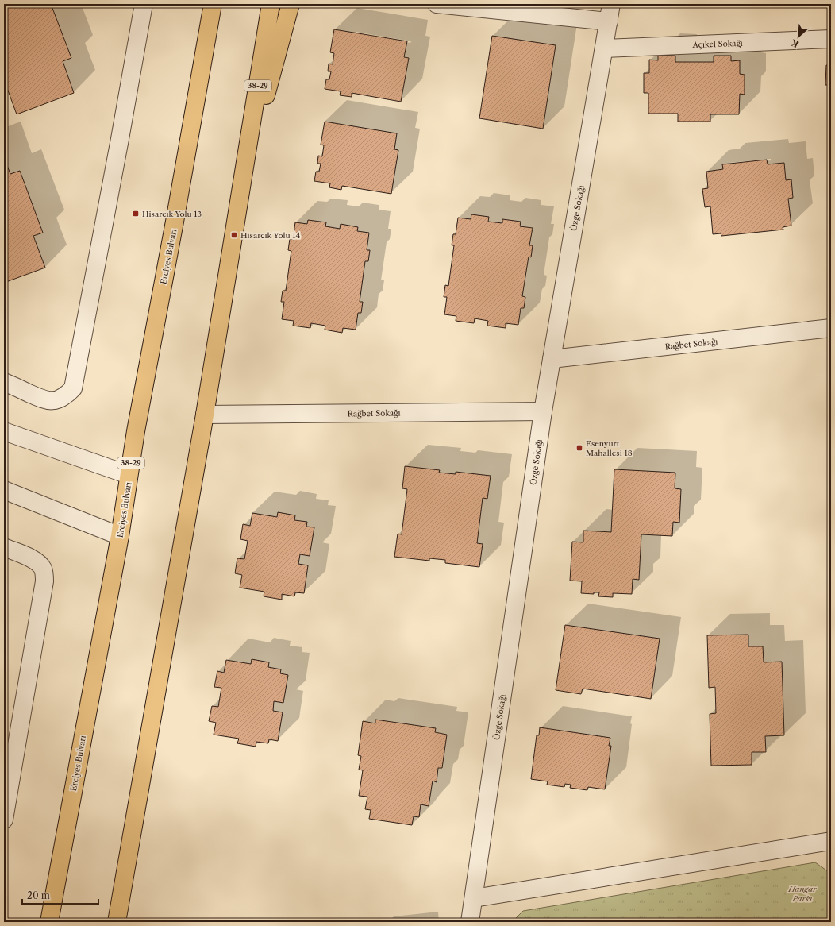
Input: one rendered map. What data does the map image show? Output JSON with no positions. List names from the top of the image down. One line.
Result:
{"streets":{"highway":["38-29","Erciyes Bulvarı"],"street":["Açıkel Sokağı","Özge Sokağı","Rağbet Sokağı"]},"crossings":[["Açıkel Sokağı","Özge Sokağı"],["38-29","Rağbet Sokağı"],["Özge Sokağı","Rağbet Sokağı"]],"parks":["Hangar Parkı"],"places":{"transit":["Hisarcık Yolu 13","Hisarcık Yolu 14","Esenyurt Mahallesi 18"]},"scale_bar":"20 m","north":"bottom left"}
